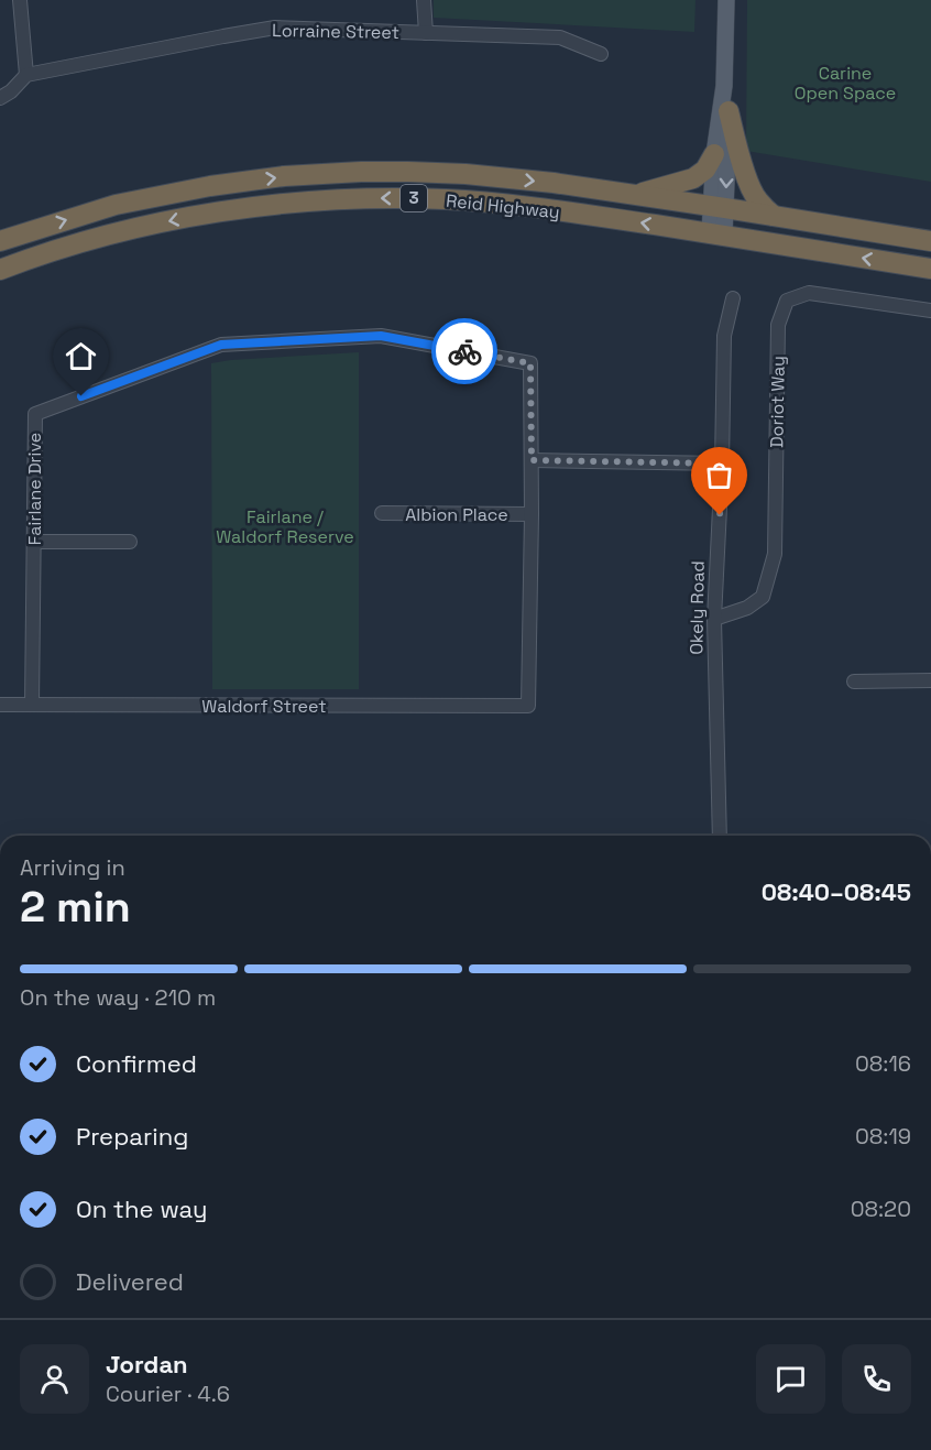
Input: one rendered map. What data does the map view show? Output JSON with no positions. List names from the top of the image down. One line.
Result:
{"streets":{"highway":["3","Reid Highway"],"street":["Lorraine Street","Doriot Way","Fairlane Drive","Albion Place","Okely Road","Waldorf Street"]},"crossings":[["Doriot Way","Okely Road"],["Fairlane Drive","Albion Place"],["Fairlane Drive","Waldorf Street"]],"parks":["Carine Open Space","Fairlane / Waldorf Reserve"],"page":{"heading":["2 min","Arriving in","08:40–08:45"],"panel":["Jordan","Courier · 4.6"],"bar":"On the way · 210 m","list":[["Confirmed","08:16"],["Preparing","08:19"],["On the way","08:20"],"Delivered"]}}
